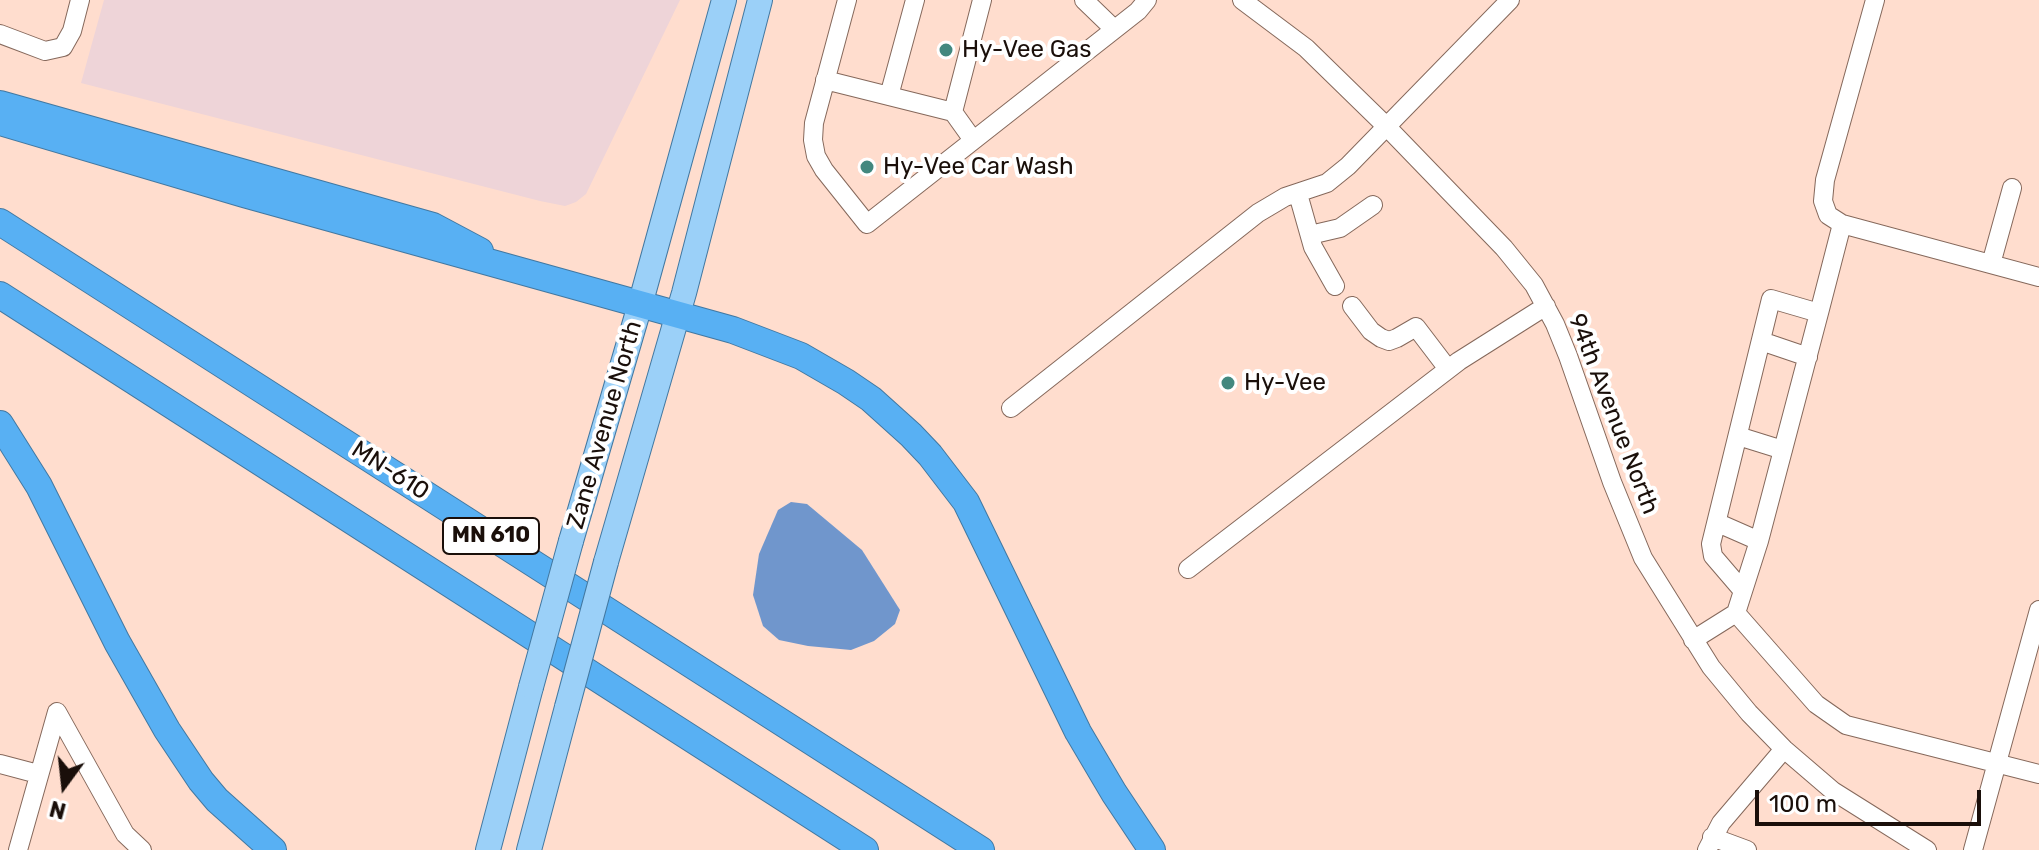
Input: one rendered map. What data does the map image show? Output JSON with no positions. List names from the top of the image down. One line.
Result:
{"streets":{"highway":["MN-610","MN 610"],"main road":["Zane Avenue North"],"street":["94th Avenue North"]},"places":["Hy-Vee Gas","Hy-Vee Car Wash","Hy-Vee"],"scale_bar":"100 m","north":"bottom"}
